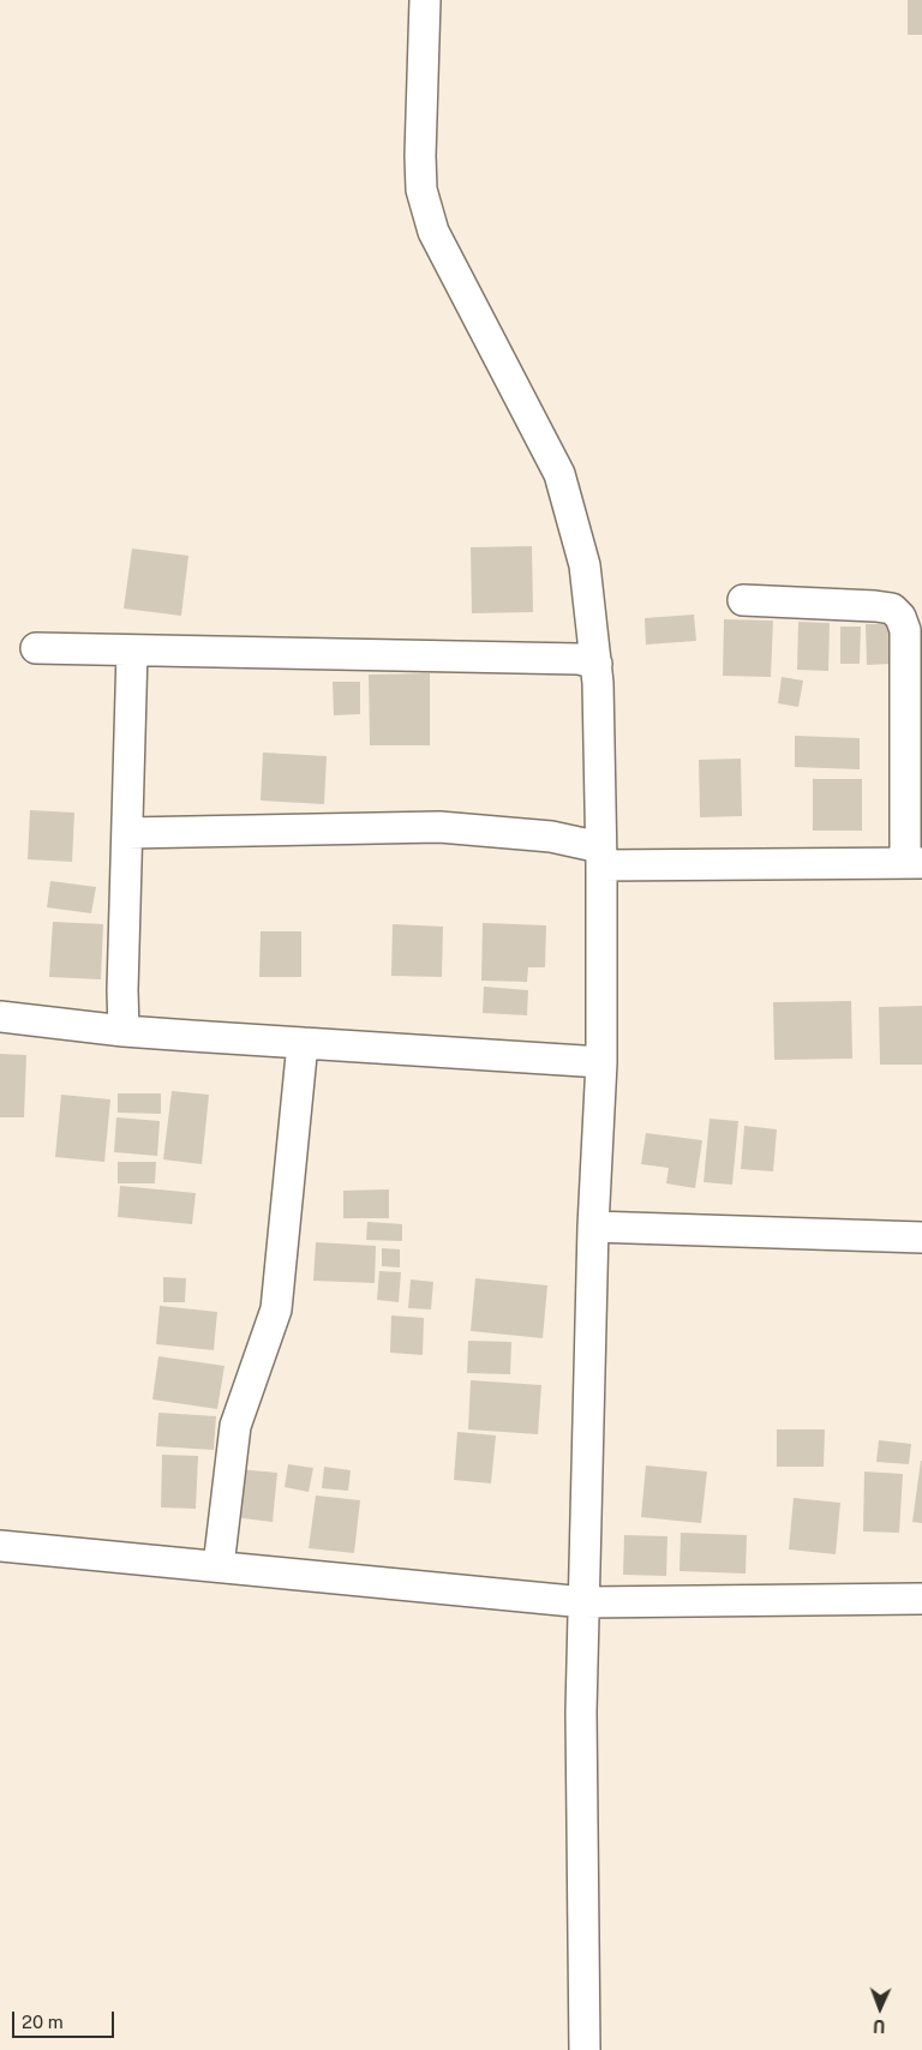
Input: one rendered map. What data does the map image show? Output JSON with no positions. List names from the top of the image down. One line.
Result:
{"scale_bar":"20 m","north":"bottom"}
